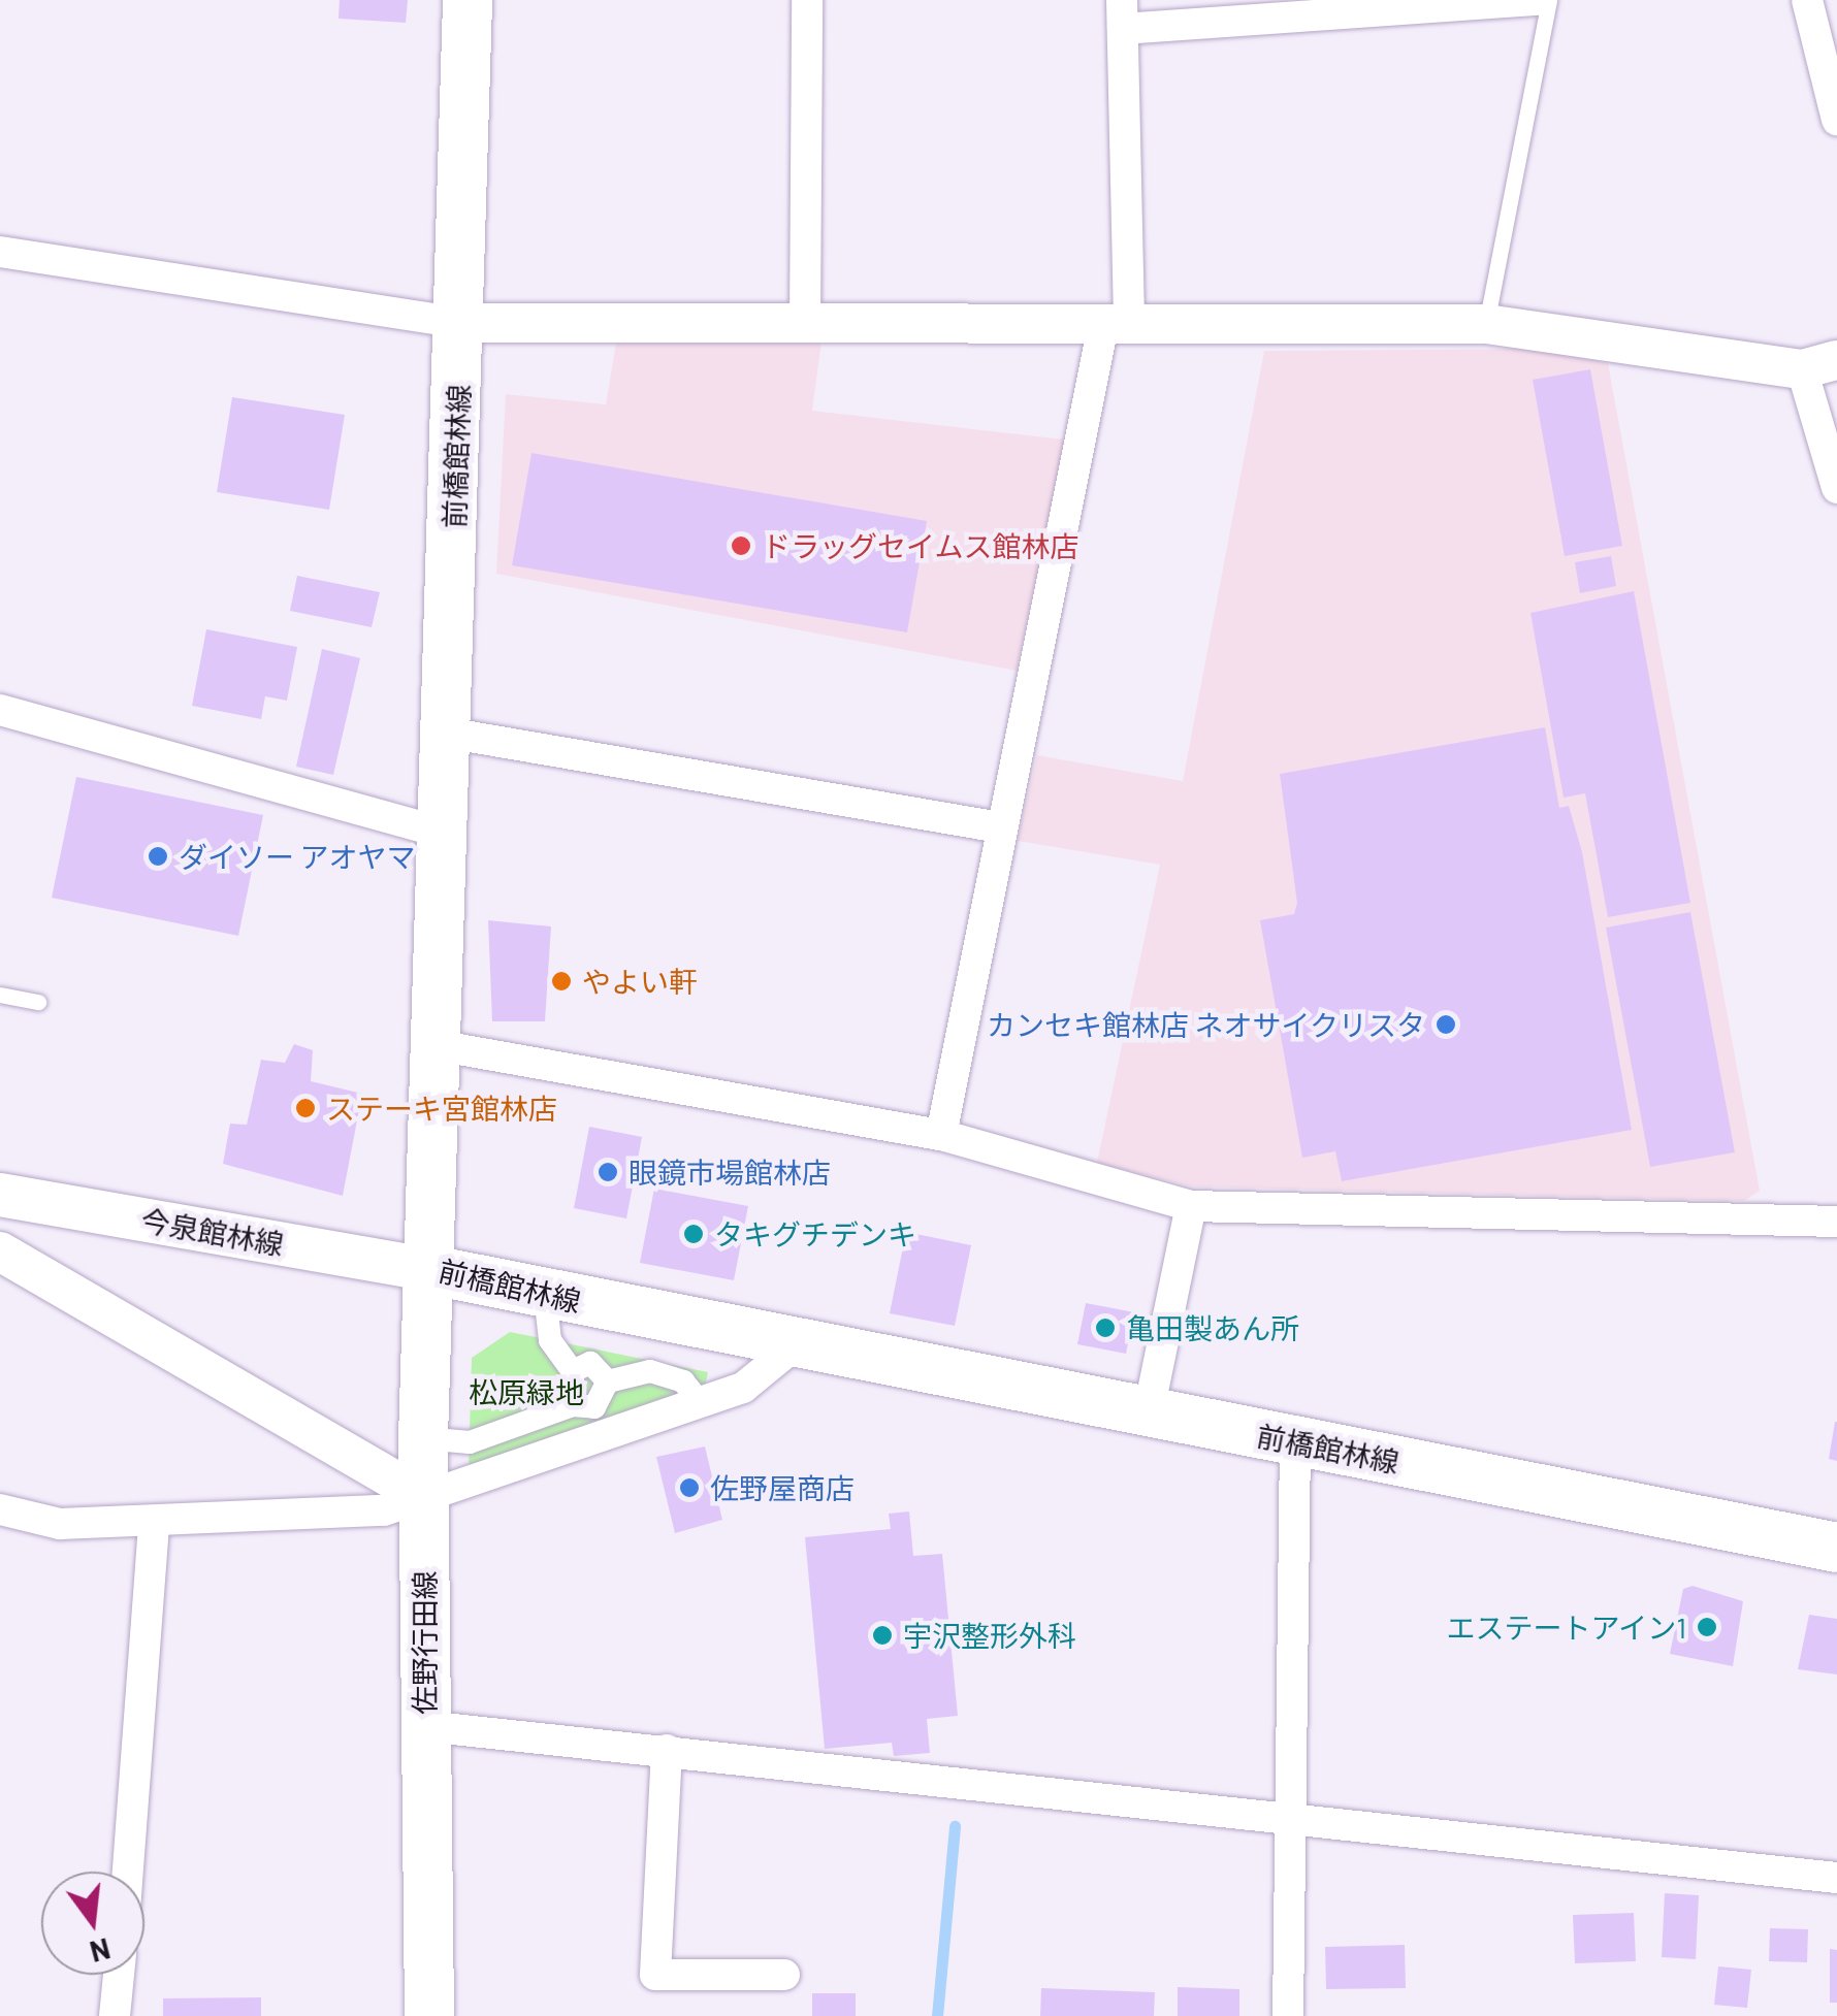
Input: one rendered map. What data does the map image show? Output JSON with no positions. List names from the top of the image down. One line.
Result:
{"streets":{"main road":["前橋館林線","今泉館林線","佐野行田線"]},"crossings":[["前橋館林線","今泉館林線"],["前橋館林線","佐野行田線"],["今泉館林線","佐野行田線"]],"parks":["松原緑地"],"places":["ドラッグセイムス館林店","ダイソー アオヤマ","やよい軒","カンセキ館林店 ネオサイクリスタ","ステーキ宮館林店","眼鏡市場館林店","タキグチデンキ","亀田製あん所","佐野屋商店","エステートアイン1","宇沢整形外科"],"north":"bottom"}
